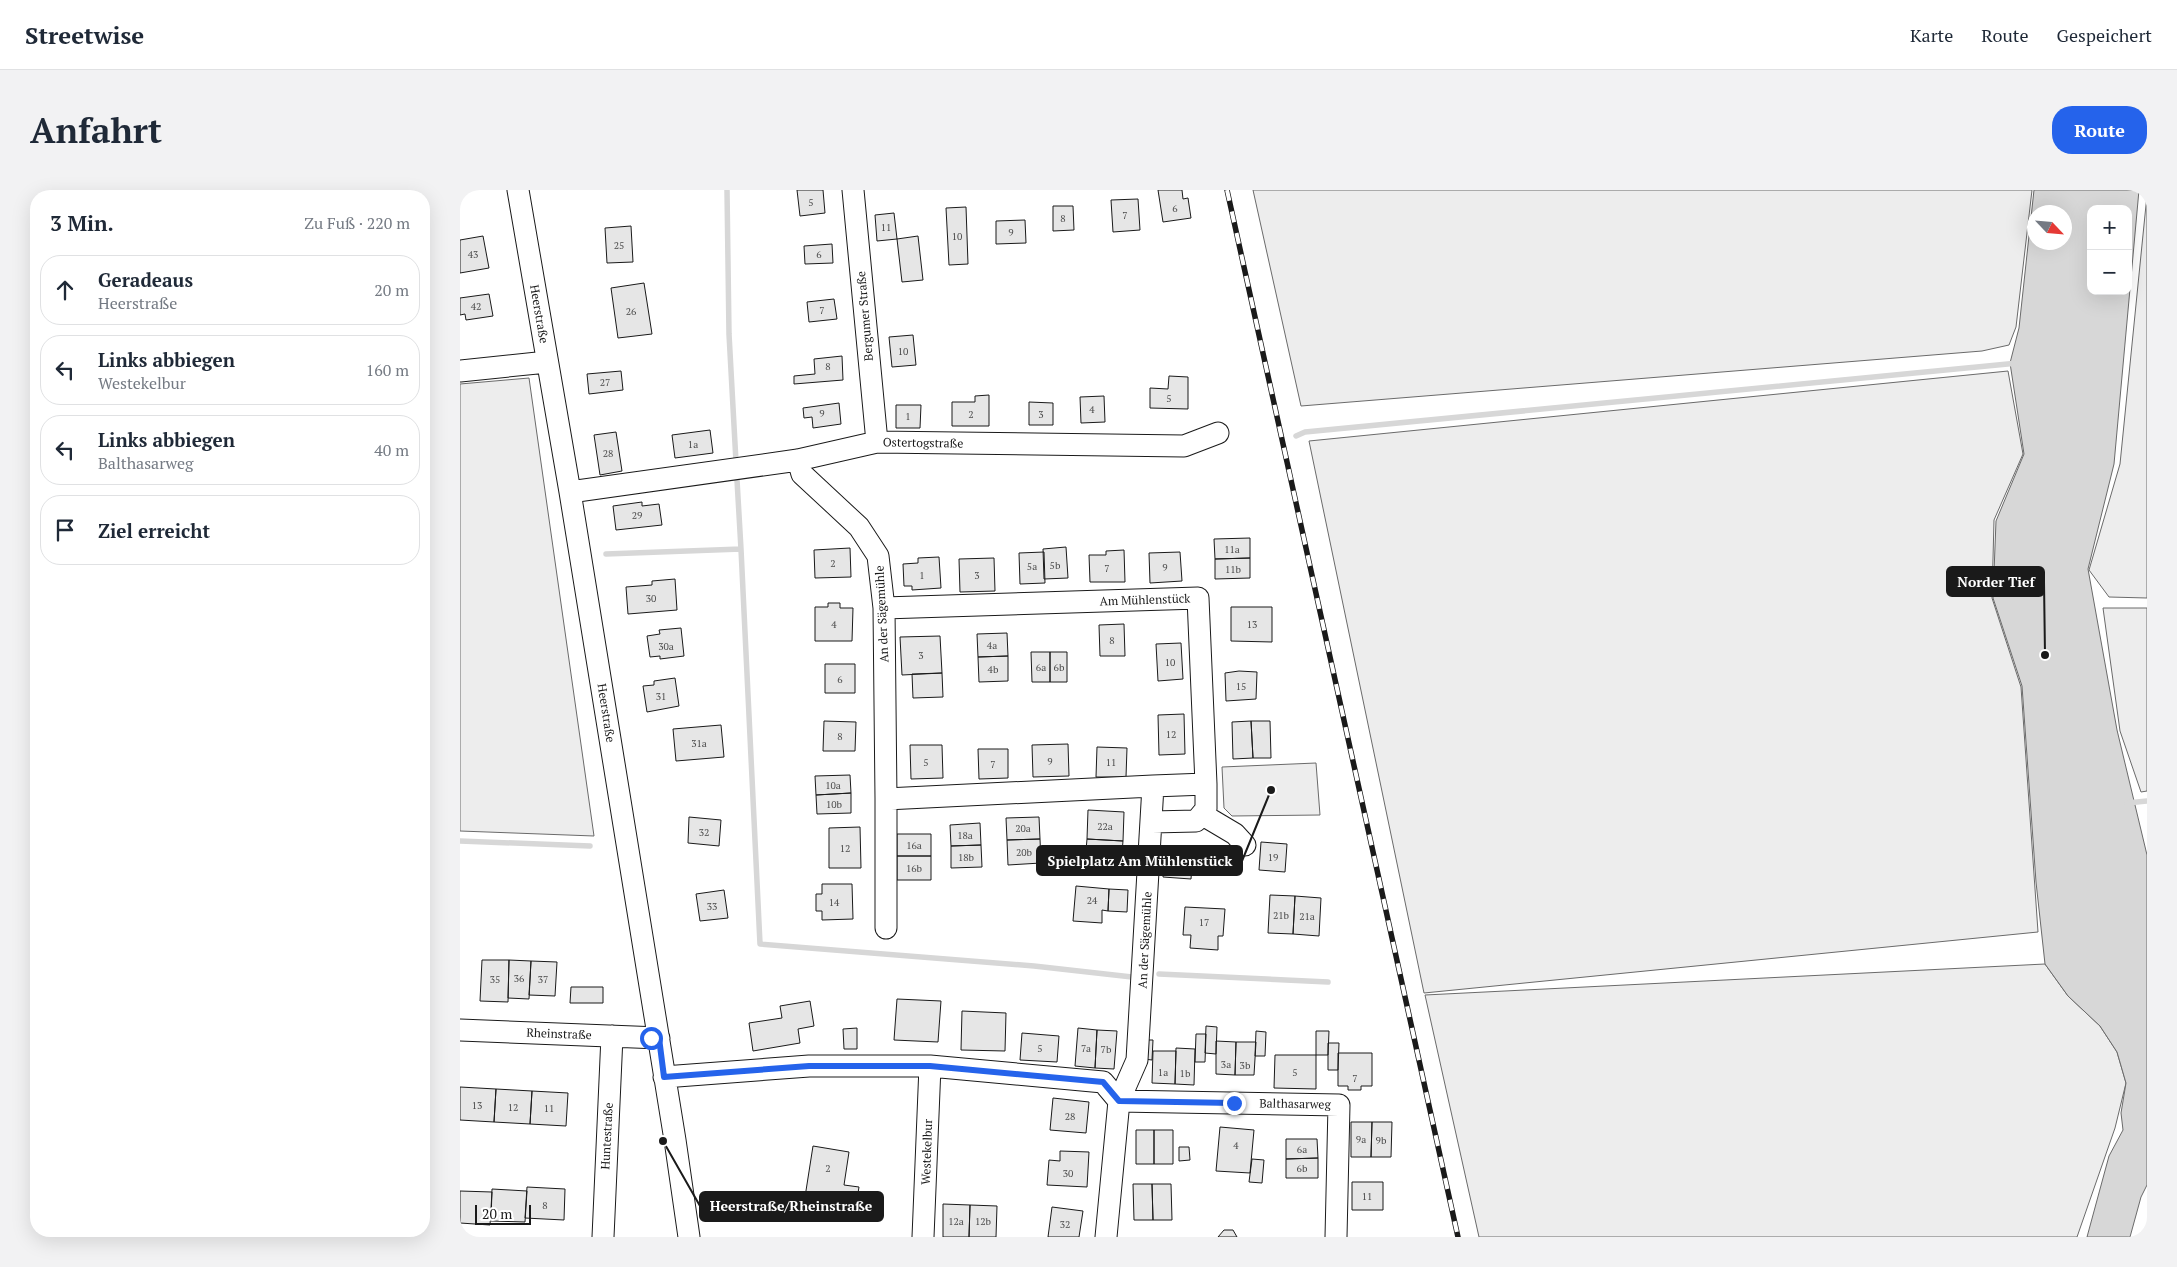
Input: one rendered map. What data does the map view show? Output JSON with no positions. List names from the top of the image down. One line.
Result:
{"streets":{"street":["Heerstraße","Bergumer Straße","Ostertogstraße","Am Mühlenstück","An der Sägemühle","Rheinstraße","Balthasarweg","Huntestraße","Westekelbur"]},"crossings":[["Heerstraße","Ostertogstraße"],["Heerstraße","Rheinstraße"],["Bergumer Straße","Ostertogstraße"],["Ostertogstraße","An der Sägemühle"],["Am Mühlenstück","An der Sägemühle"],["An der Sägemühle","Balthasarweg"],["Rheinstraße","Huntestraße"]],"places":["Norder Tief","Spielplatz Am Mühlenstück","Heerstraße/Rheinstraße"],"house_numbers":["5","6","7","8","11","9","10","25","43","6","42","7","26","10","8","27","5","4","9","2","3","1","1a","28","29","11a","2","5b","5a","9","7","11b","1","3","30","4","13","8","4a","30a","3","10","6a","6b","4b","6","15","31","12","8","31a","9","5","11","7","10a","10b","22a","20a","32","18a","16a","12","20b","18b","19","16b","24","14","33","21b","21a","17","36","35","37","5","7a","7b","3a","3b","1a","5","1b","7","13","12","11","28","9a","9b","4","6a","2","6b","30","11","8","12a","12b","32"],"scale_bar":"20 m","north":"bottom right","page":{"header":"Streetwise","nav":["Karte","Route","Gespeichert"],"buttons":"Route","title":"Anfahrt","heading":["3 Min.","Zu Fuß · 220 m"],"map_buttons":["+","−"],"list":[["Geradeaus","Heerstraße","20 m"],["Links abbiegen","Westekelbur","160 m"],["Links abbiegen","Balthasarweg","40 m"],"Ziel erreicht"],"scale":"20 m"}}
